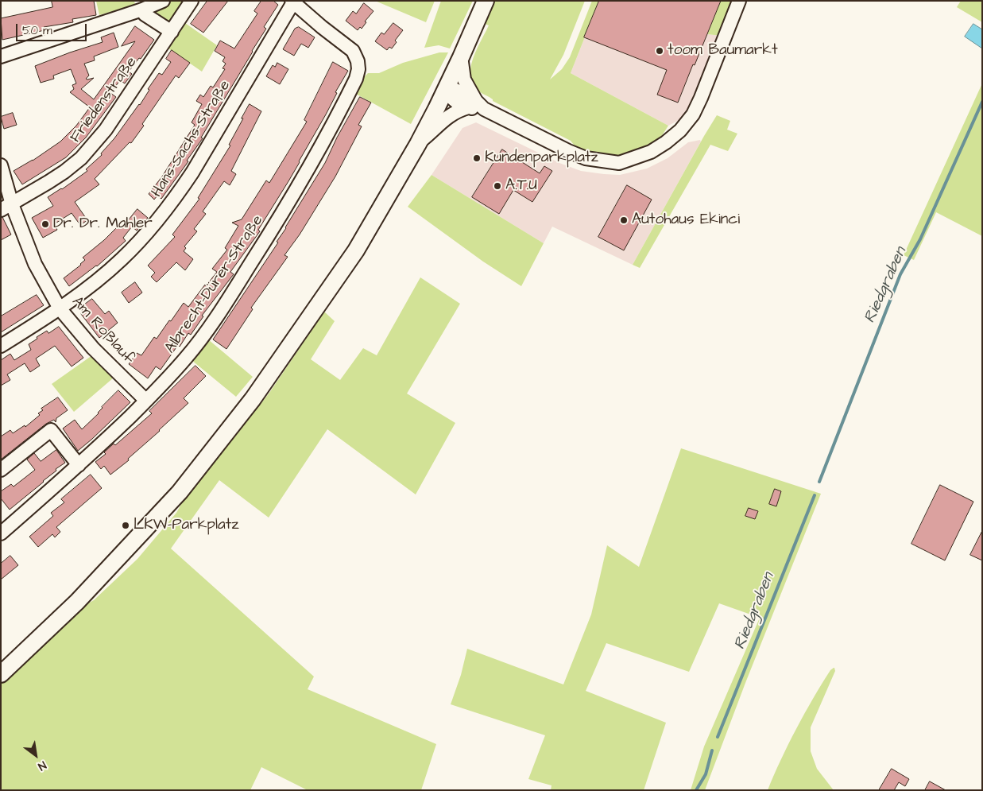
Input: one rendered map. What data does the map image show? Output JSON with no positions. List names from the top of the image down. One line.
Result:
{"streets":{"street":["Friedenstraße","Hans-Sachs-Straße","Albrecht-Dürer-Straße","Am Roßlauf"]},"crossings":[["Friedenstraße","Am Roßlauf"],["Hans-Sachs-Straße","Albrecht-Dürer-Straße"],["Hans-Sachs-Straße","Am Roßlauf"],["Albrecht-Dürer-Straße","Am Roßlauf"]],"water":["Riedgraben"],"places":["toom Baumarkt","Kundenparkplatz","A.T.U","Autohaus Ekinci","Dr. Dr. Mahler","LKW-Parkplatz"],"scale_bar":"50 m","north":"bottom right"}
